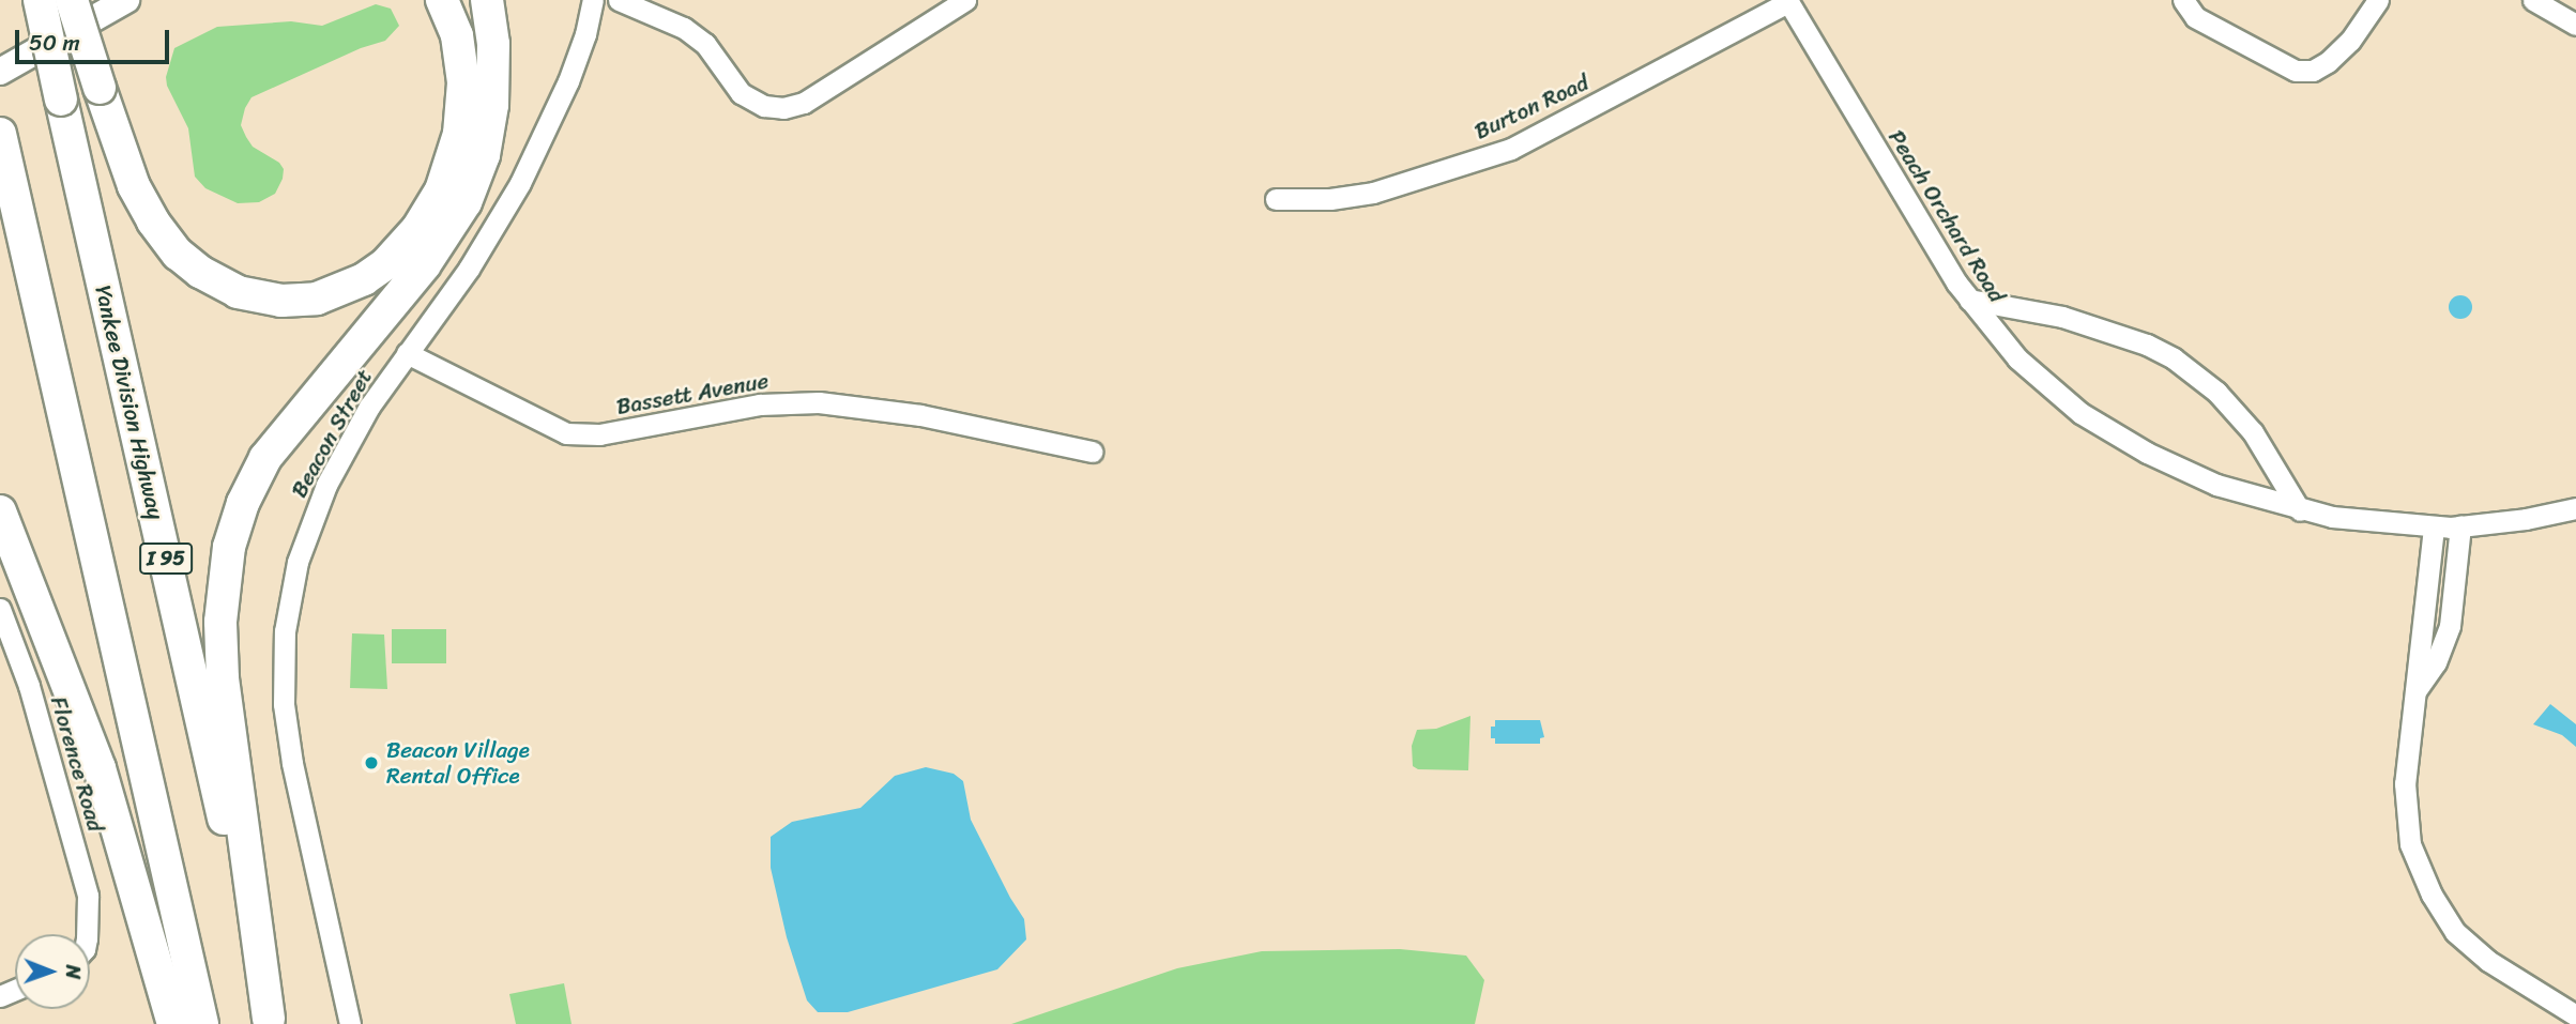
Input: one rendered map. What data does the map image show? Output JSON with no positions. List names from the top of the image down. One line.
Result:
{"streets":{"highway":["Yankee Division Highway","I 95"],"street":["Burton Road","Peach Orchard Road","Bassett Avenue","Beacon Street","Florence Road"]},"crossings":[["Burton Road","Peach Orchard Road"],["Bassett Avenue","Beacon Street"]],"places":["Beacon Village Rental Office"],"scale_bar":"50 m","north":"right"}
